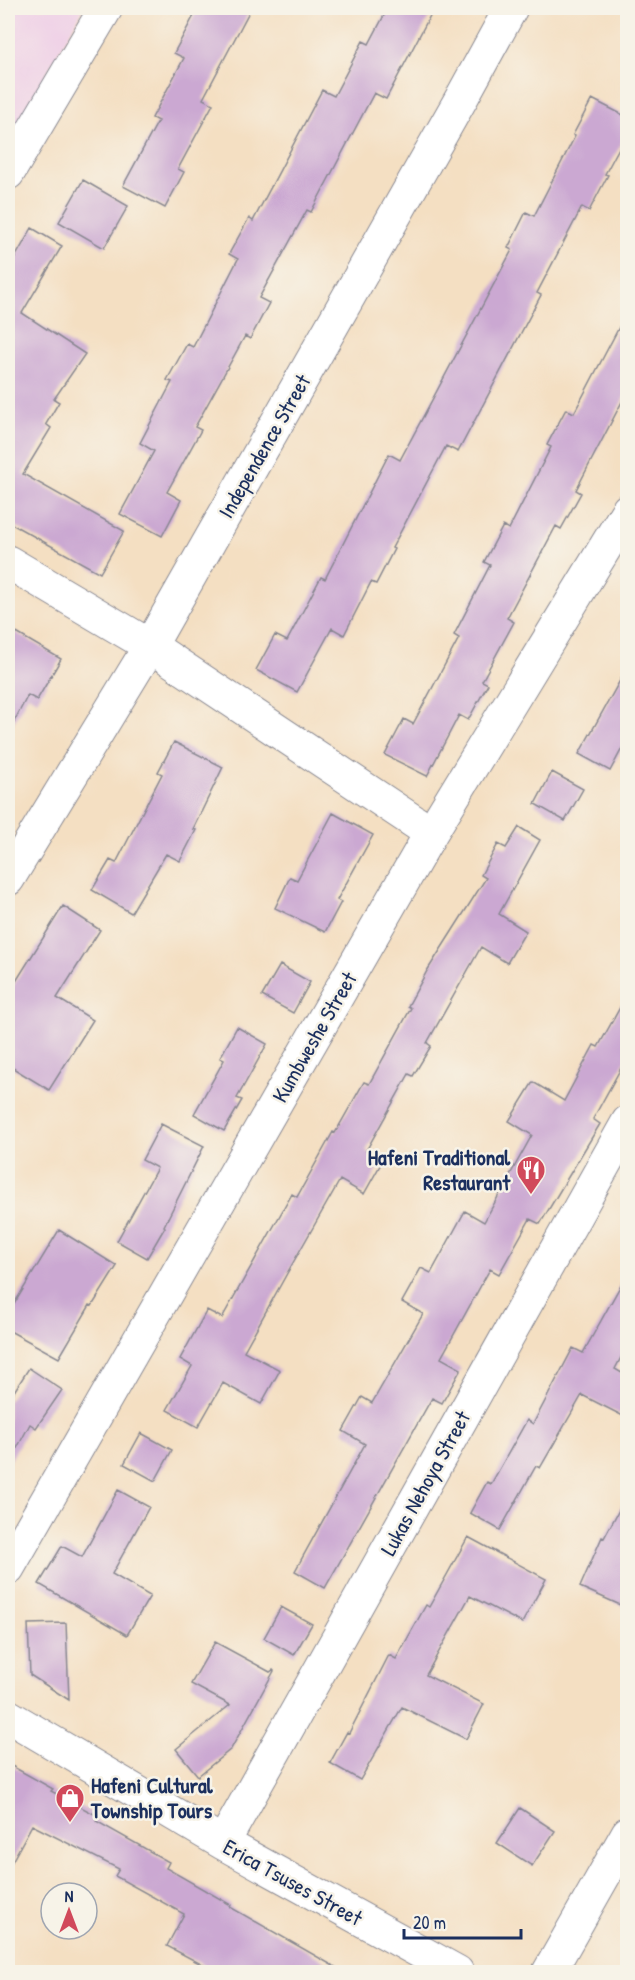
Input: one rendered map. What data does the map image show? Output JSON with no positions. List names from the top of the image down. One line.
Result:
{"streets":{"street":["Independence Street","Kumbweshe Street","Lukas Nehoya Street","Erica Tsuses Street"]},"crossings":[["Lukas Nehoya Street","Erica Tsuses Street"]],"places":{"restaurant":["Hafeni Traditional Restaurant"],"shop":["Hafeni Cultural Township Tours"]},"scale_bar":"20 m","north":"top"}
